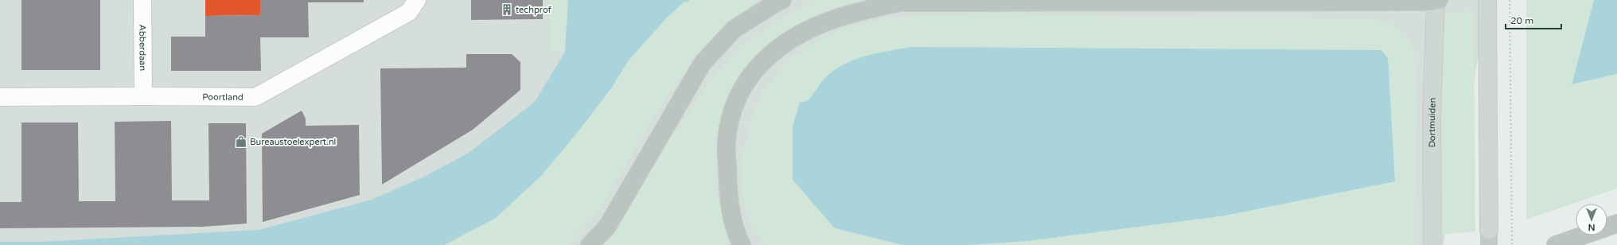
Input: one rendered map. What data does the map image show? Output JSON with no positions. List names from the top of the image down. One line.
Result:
{"streets":{"main road":["Dortmuiden"],"street":["Abberdaan","Poortland"]},"crossings":[["Abberdaan","Poortland"]],"places":{"building":["techprof"],"shop":["Bureaustoelexpert.nl"]},"scale_bar":"20 m","north":"bottom"}
